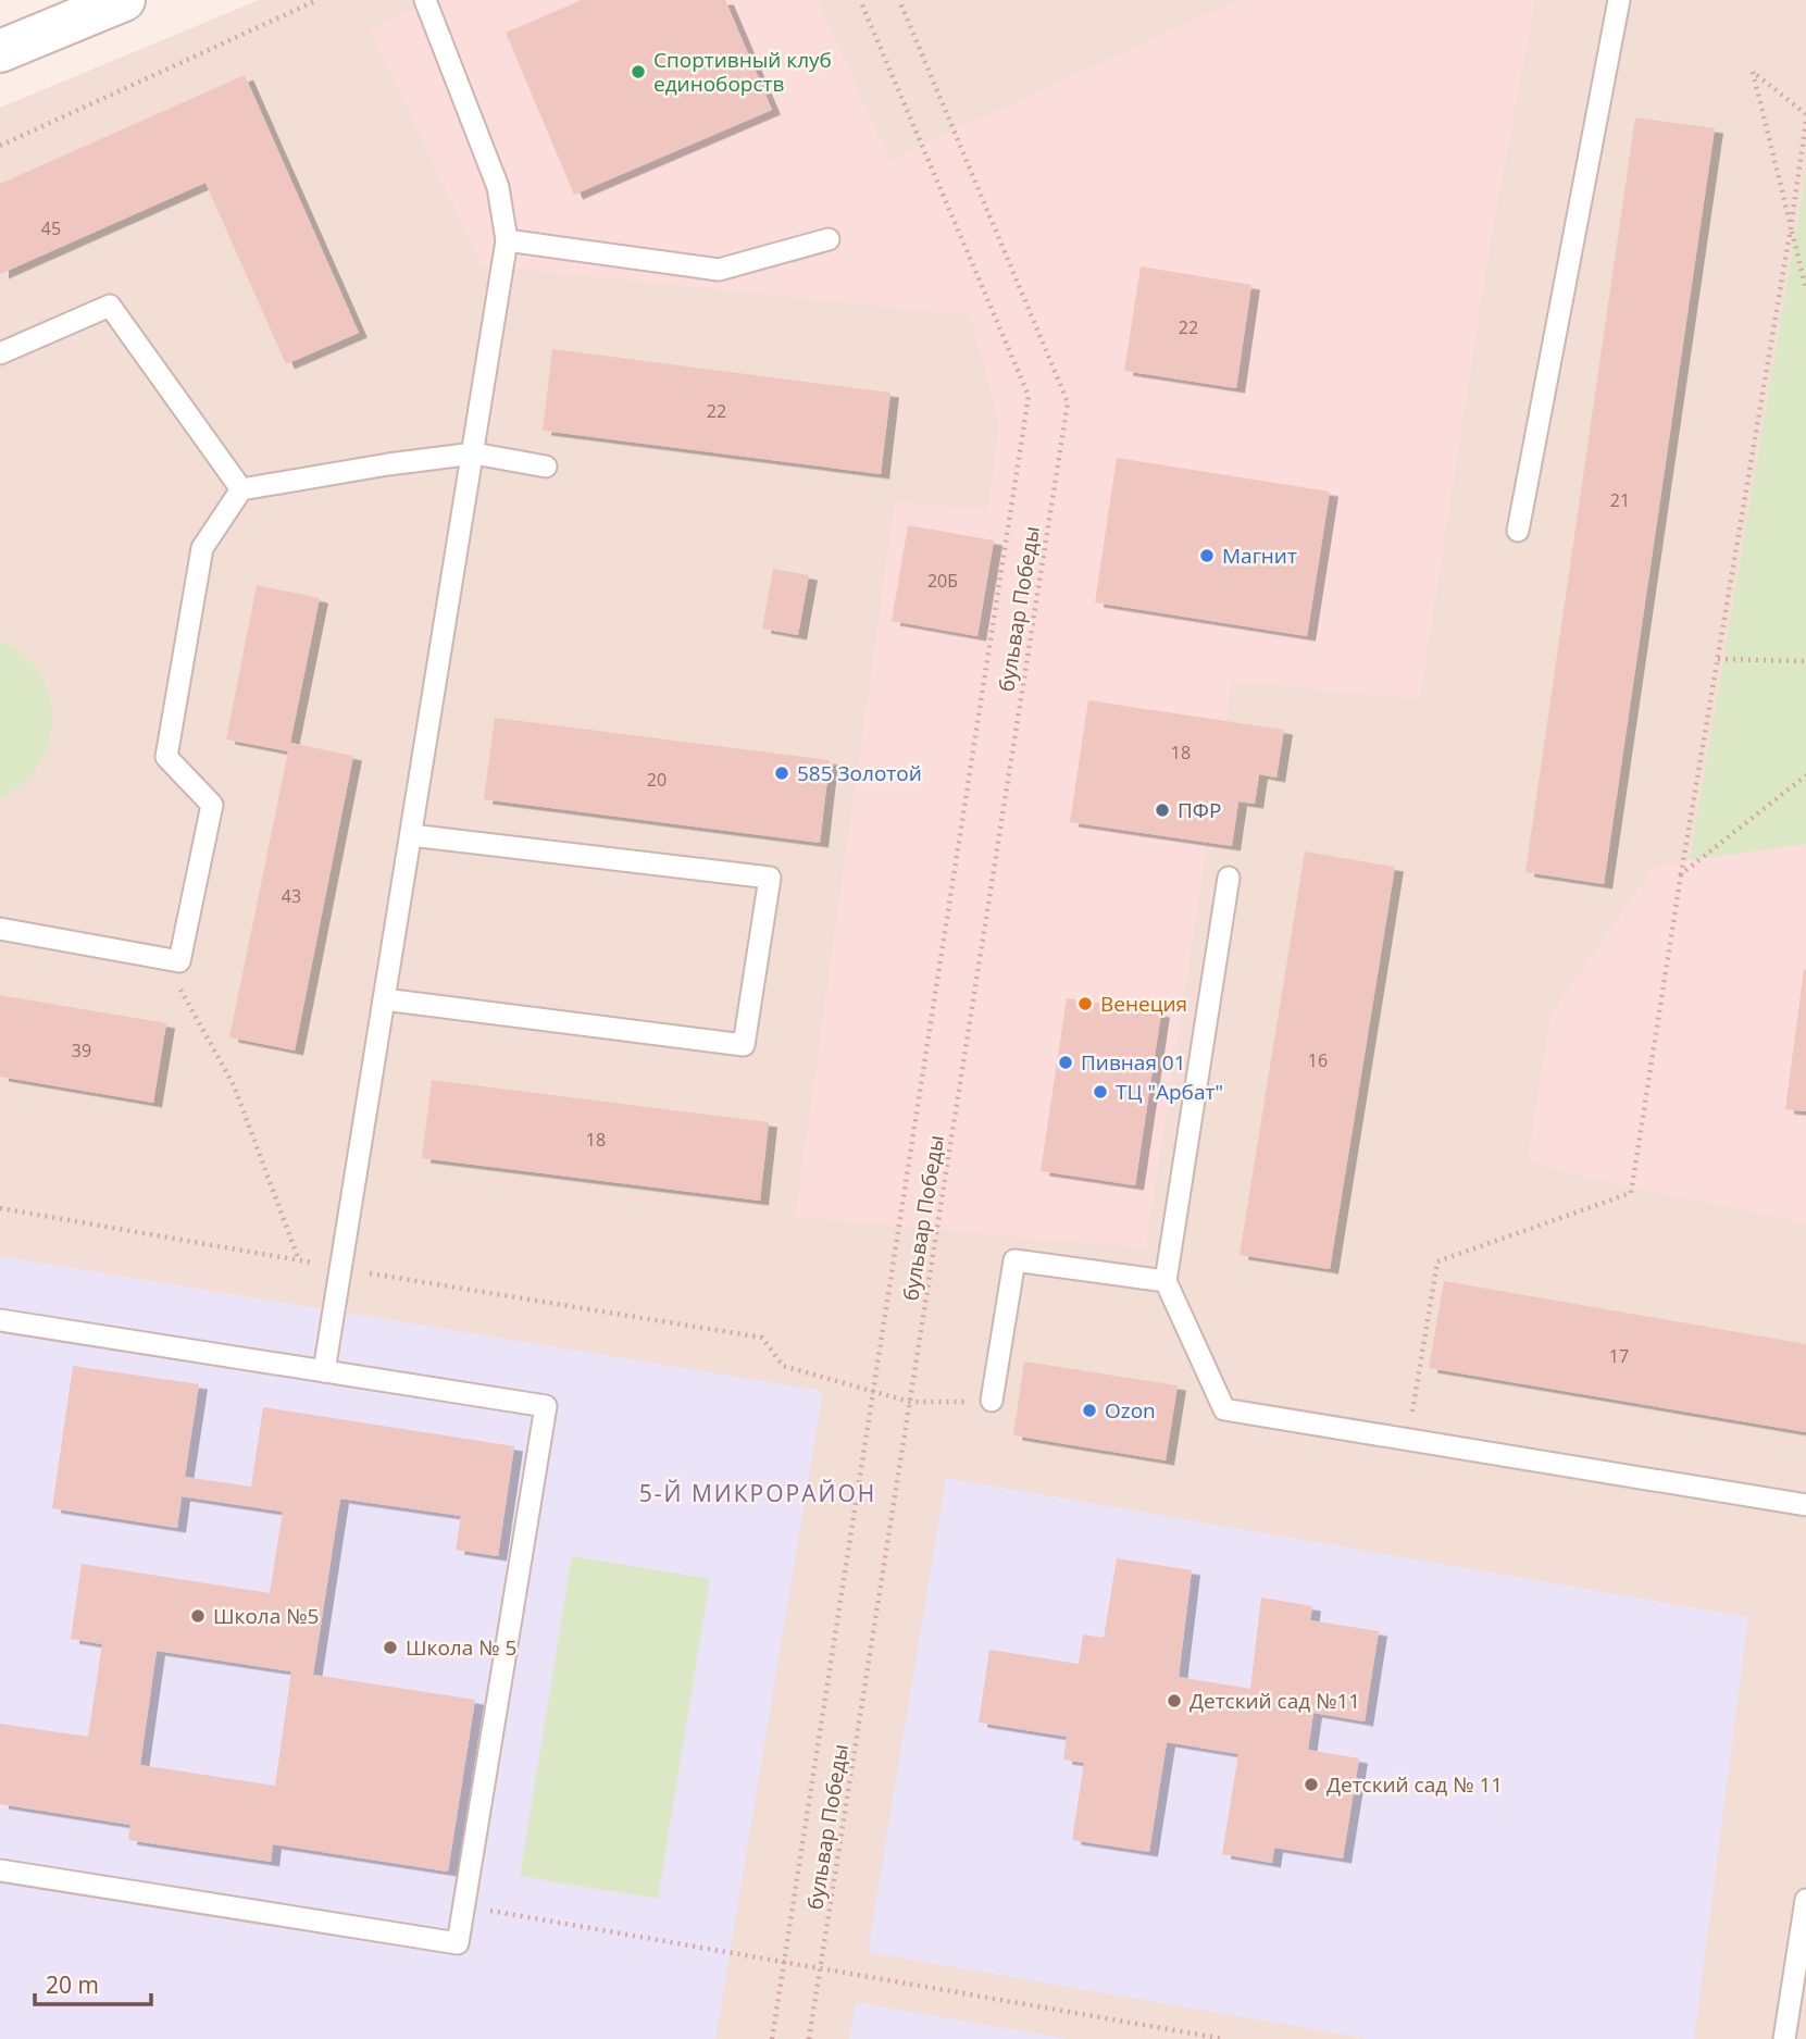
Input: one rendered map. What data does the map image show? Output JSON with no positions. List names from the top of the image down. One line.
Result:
{"streets":{"path":["бульвар Победы"]},"districts":["5-Й МИКРОРАЙОН"],"places":["Спортивный клуб единоборств","Магнит","585 Золотой","ПФР","Венеция","Пивная 01","ТЦ \"Арбат\"","Ozon","Школа №5","Школа № 5","Детский сад №11","Детский сад № 11"],"house_numbers":["45","22","22","21","20Б","18","20","43","39","16","18","17"],"scale_bar":"20 m"}
